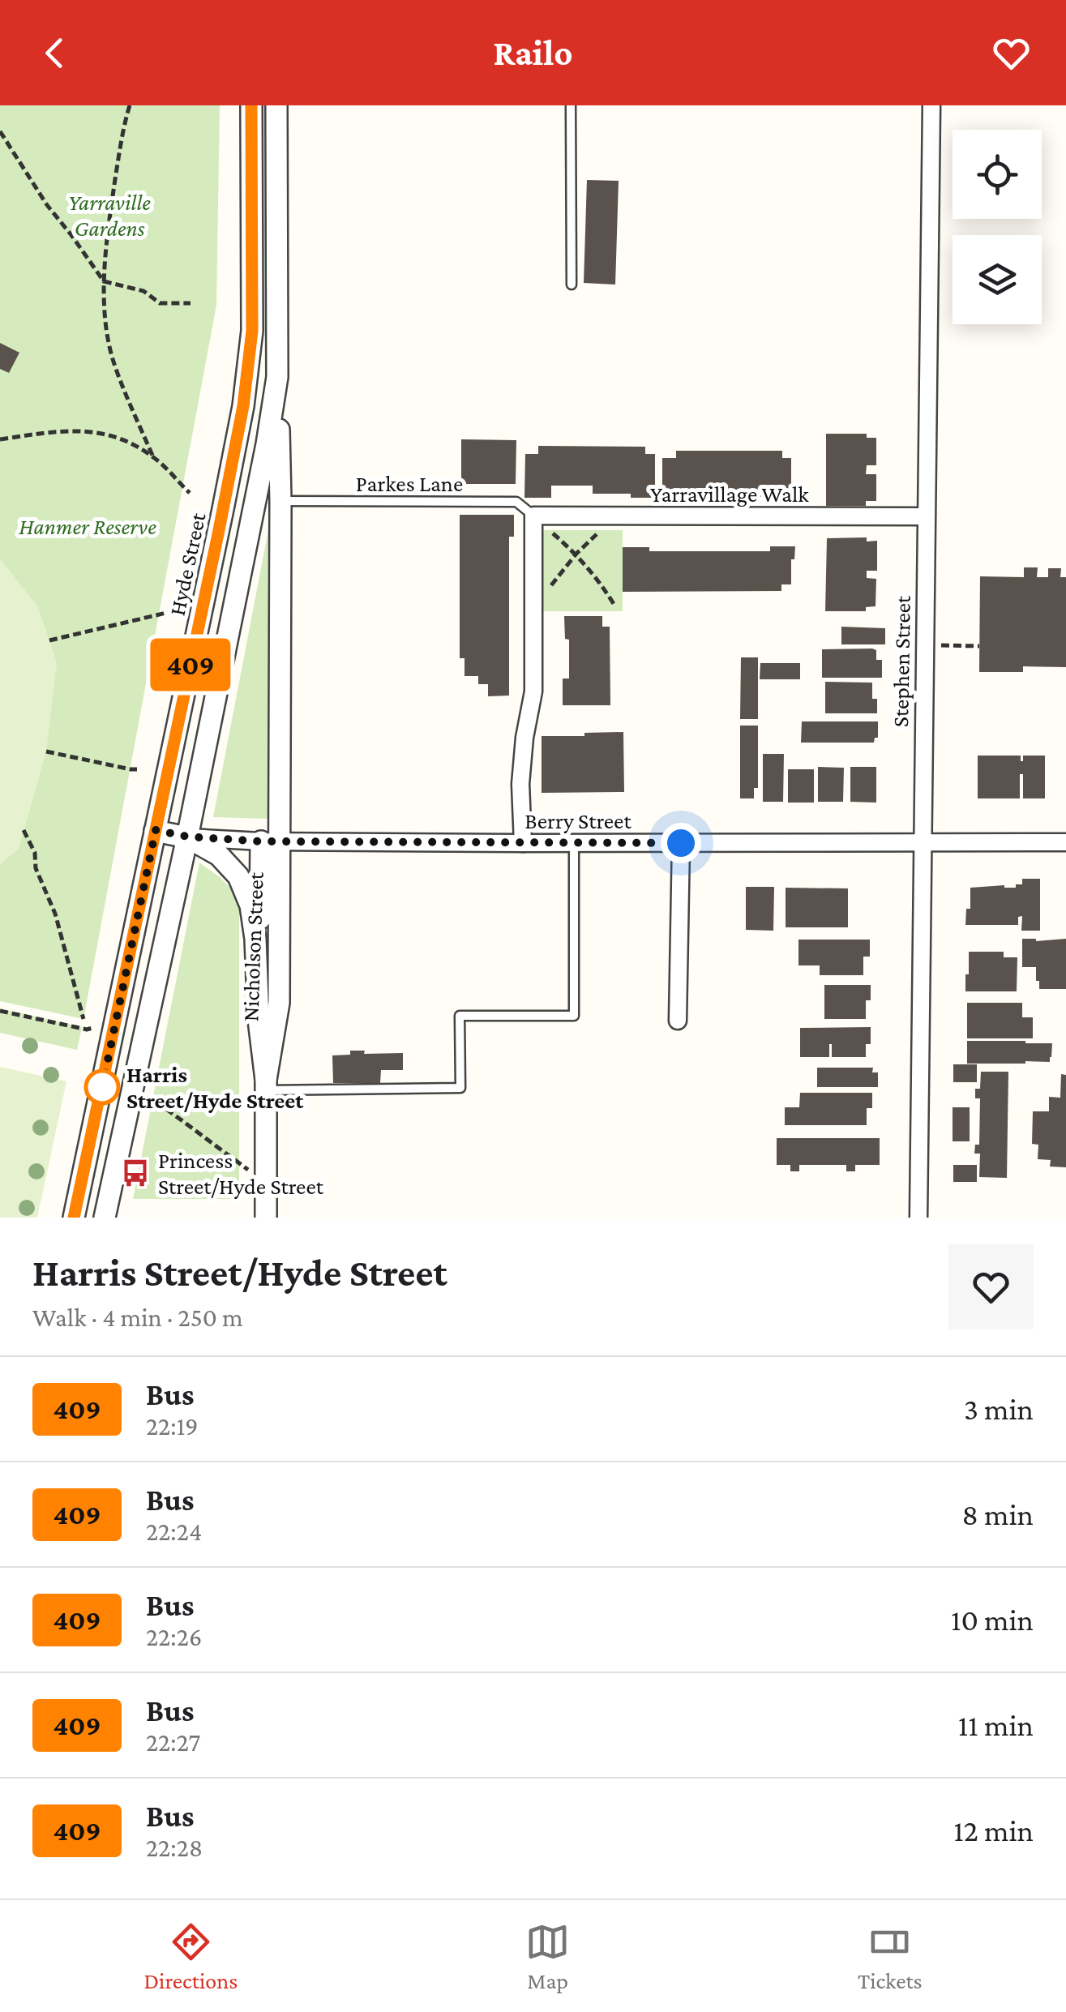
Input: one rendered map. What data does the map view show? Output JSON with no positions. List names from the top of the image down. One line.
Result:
{"streets":{"street":["Yarravillage Walk","Hyde Street","Stephen Street","Berry Street","Nicholson Street"],"lane":["Parkes Lane"]},"crossings":[["Parkes Lane","Yarravillage Walk"],["Parkes Lane","Nicholson Street"],["Yarravillage Walk","Stephen Street"],["Stephen Street","Berry Street"],["Berry Street","Nicholson Street"]],"parks":["Yarraville Gardens","Hanmer Reserve"],"places":{"other":["Harris Street/Hyde Street"],"bus stop":["Princess Street/Hyde Street"]},"lines":["bus line 409"],"page":{"header":"Railo","on_map":"409","heading":["Harris Street/Hyde Street","Walk · 4 min · 250 m"],"list":[{"mark":"409","name":"Bus","note":"22:19","value":"3 min"},{"mark":"409","name":"Bus","note":"22:24","value":"8 min"},{"mark":"409","name":"Bus","note":"22:26","value":"10 min"},{"mark":"409","name":"Bus","note":"22:27","value":"11 min"},{"mark":"409","name":"Bus","note":"22:28","value":"12 min"}],"tabs":["Directions","Map","Tickets"]}}
